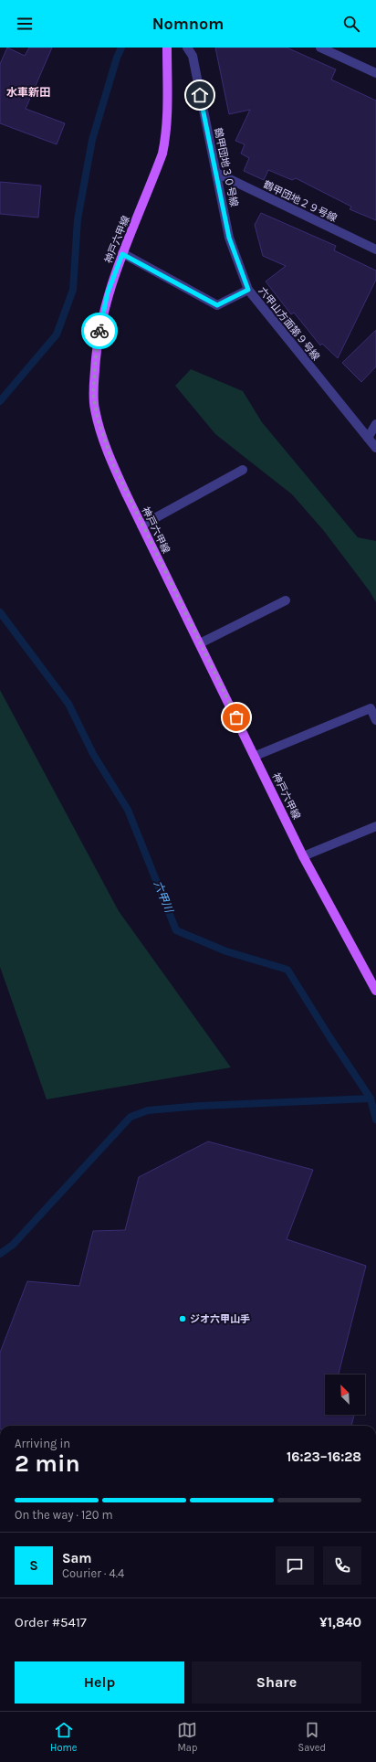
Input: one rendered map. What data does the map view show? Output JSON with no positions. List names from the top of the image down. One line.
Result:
{"streets":{"main road":["神戸六甲線"],"street":["鶴甲団地３０号線","鶴甲団地２９号線","六甲山方面第９号線"]},"crossings":[["鶴甲団地３０号線","鶴甲団地２９号線"],["鶴甲団地３０号線","六甲山方面第９号線"],["神戸六甲線","六甲山方面第９号線"]],"districts":["水車新田"],"water":["六甲川"],"places":["ジオ六甲山手"],"north":"top left","page":{"header":"Nomnom","heading":["2 min","Arriving in","16:23–16:28"],"panel":["Sam","Courier · 4.4","Order #5417","¥1,840"],"bar":"On the way · 120 m","round":"S","buttons":["Help","Share"],"tabs":["Home","Map","Saved"]}}
